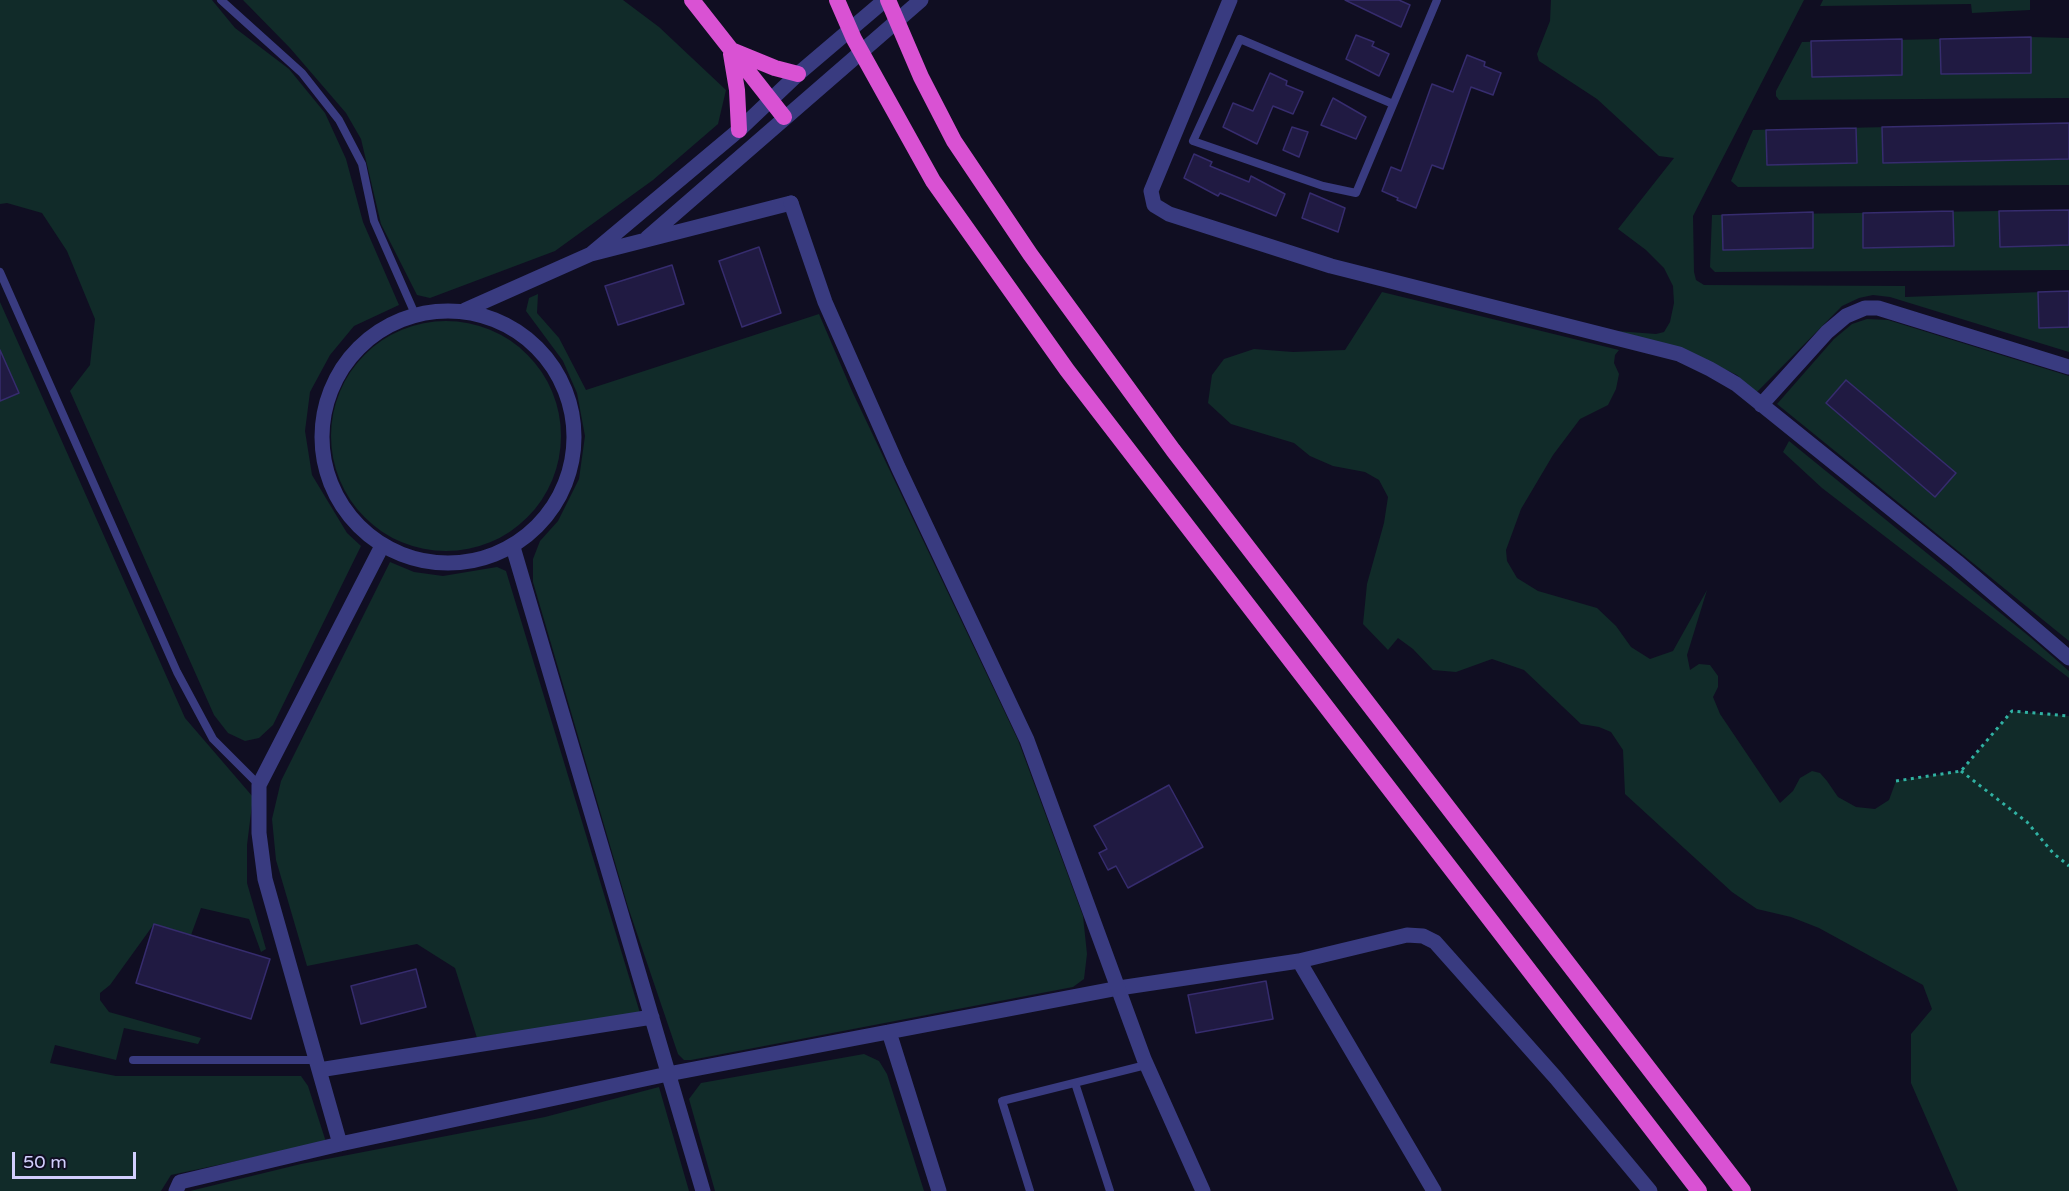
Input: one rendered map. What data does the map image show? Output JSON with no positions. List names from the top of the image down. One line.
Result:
{"scale_bar":"50 m"}
